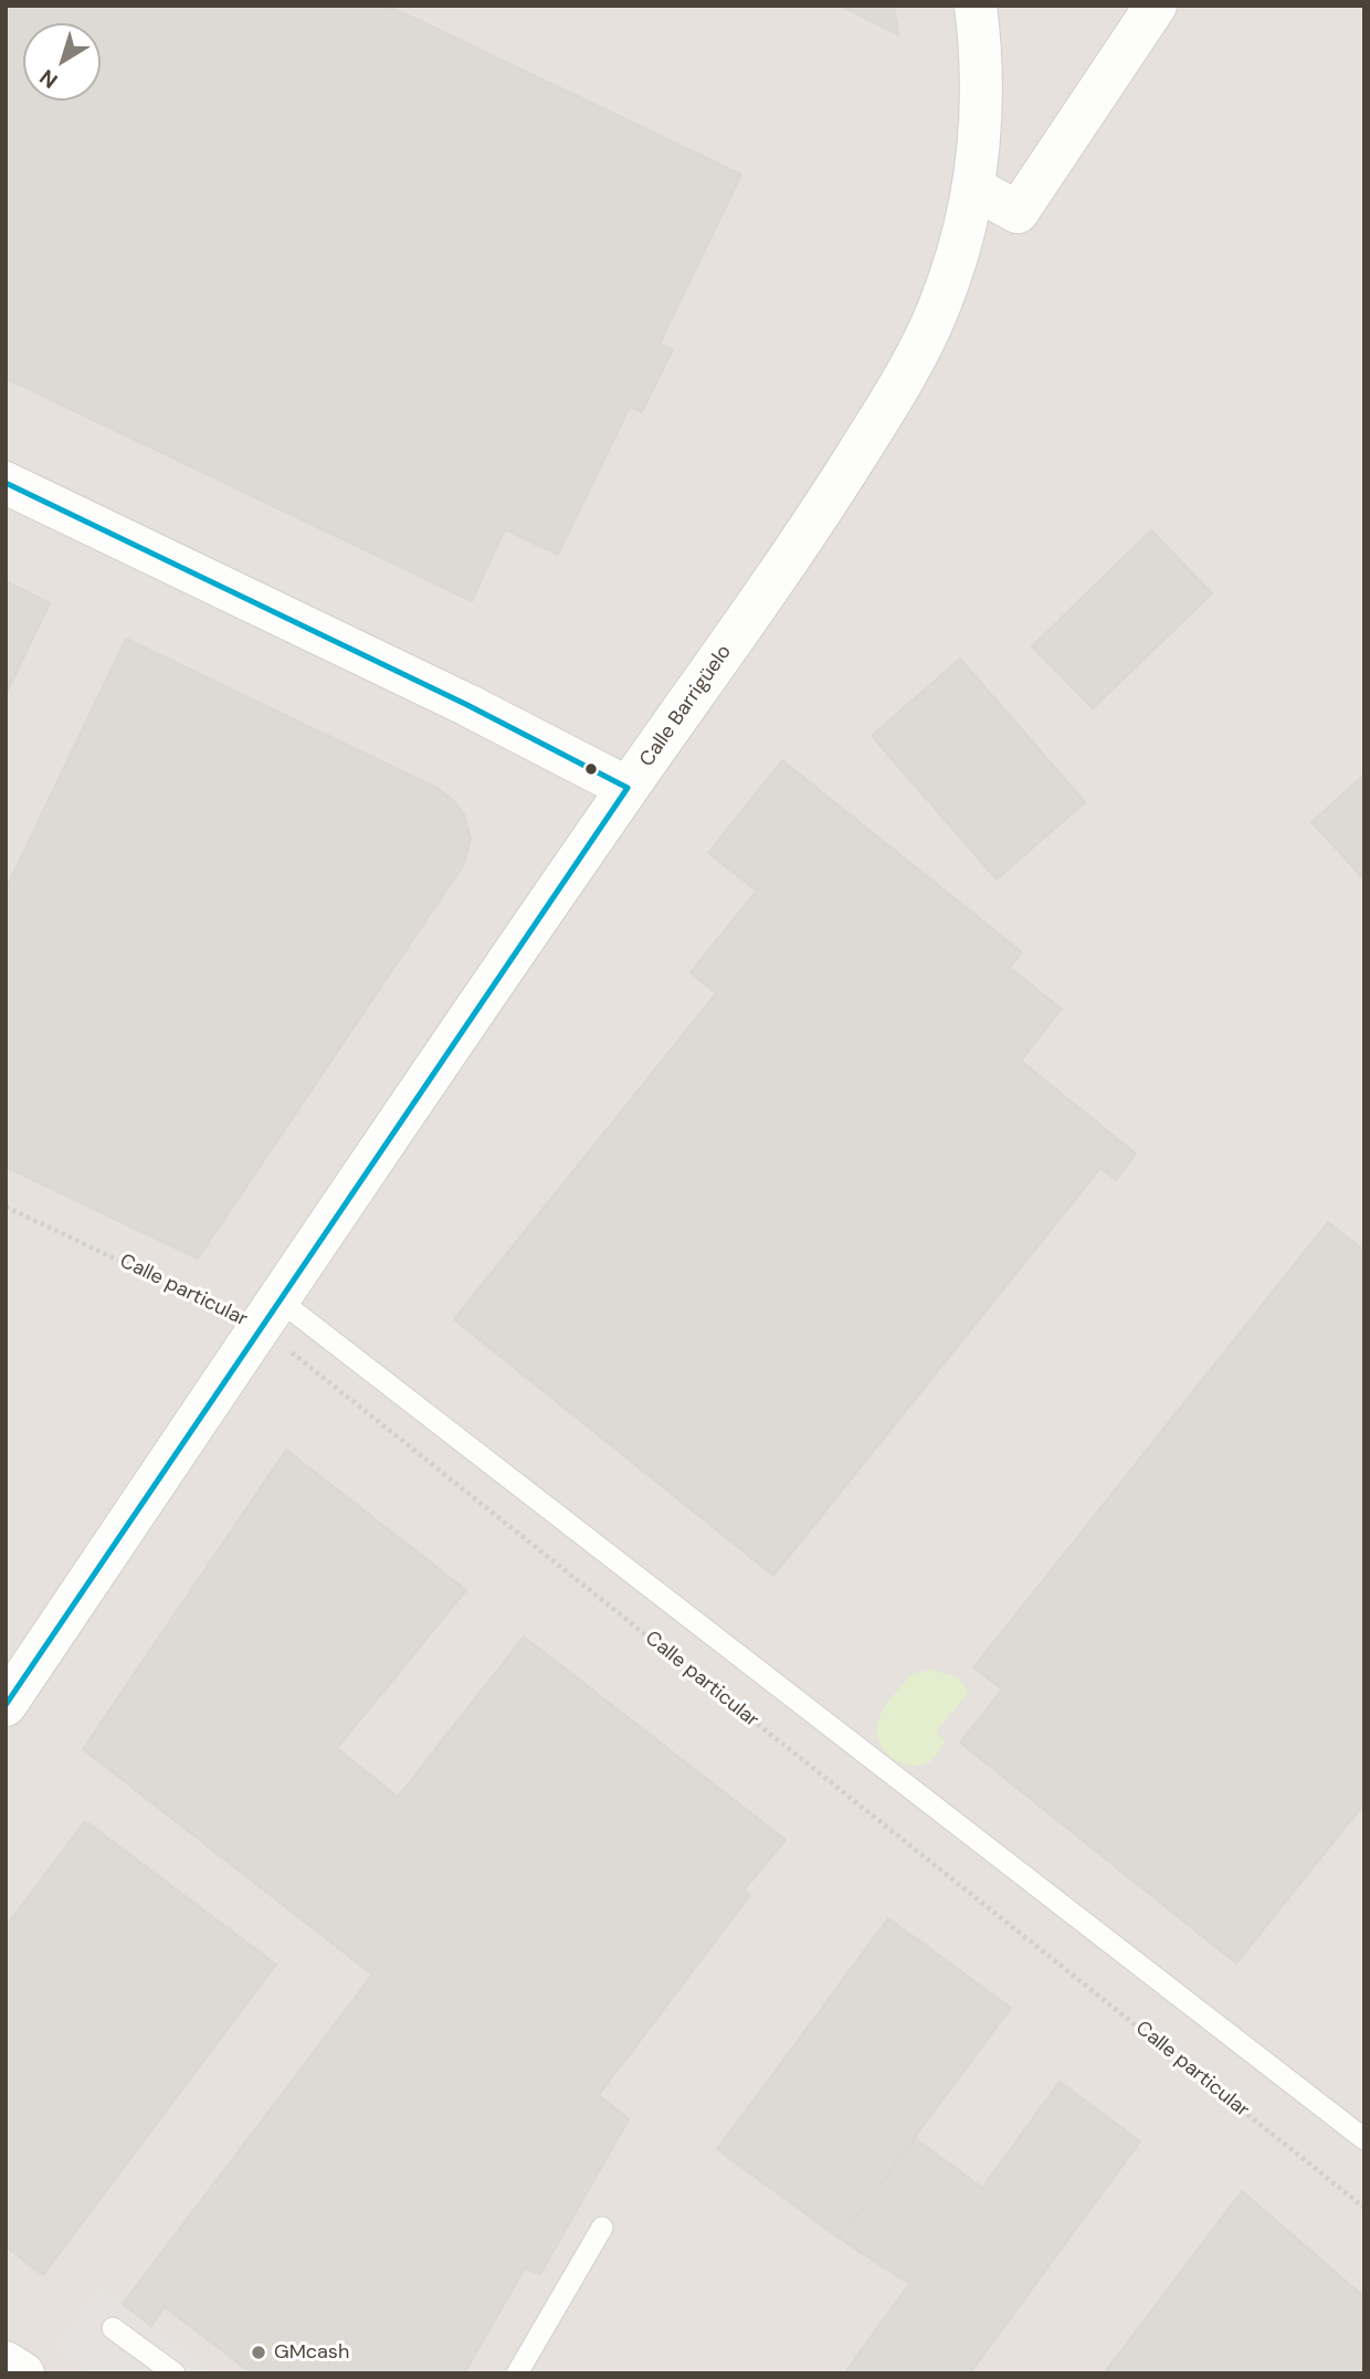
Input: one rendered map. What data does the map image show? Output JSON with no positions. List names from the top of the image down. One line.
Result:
{"streets":{"street":["Calle Barrigüelo"],"path":["Calle particular"]},"crossings":[["Calle Barrigüelo","Calle particular"]],"places":["GMcash"],"north":"bottom left"}
